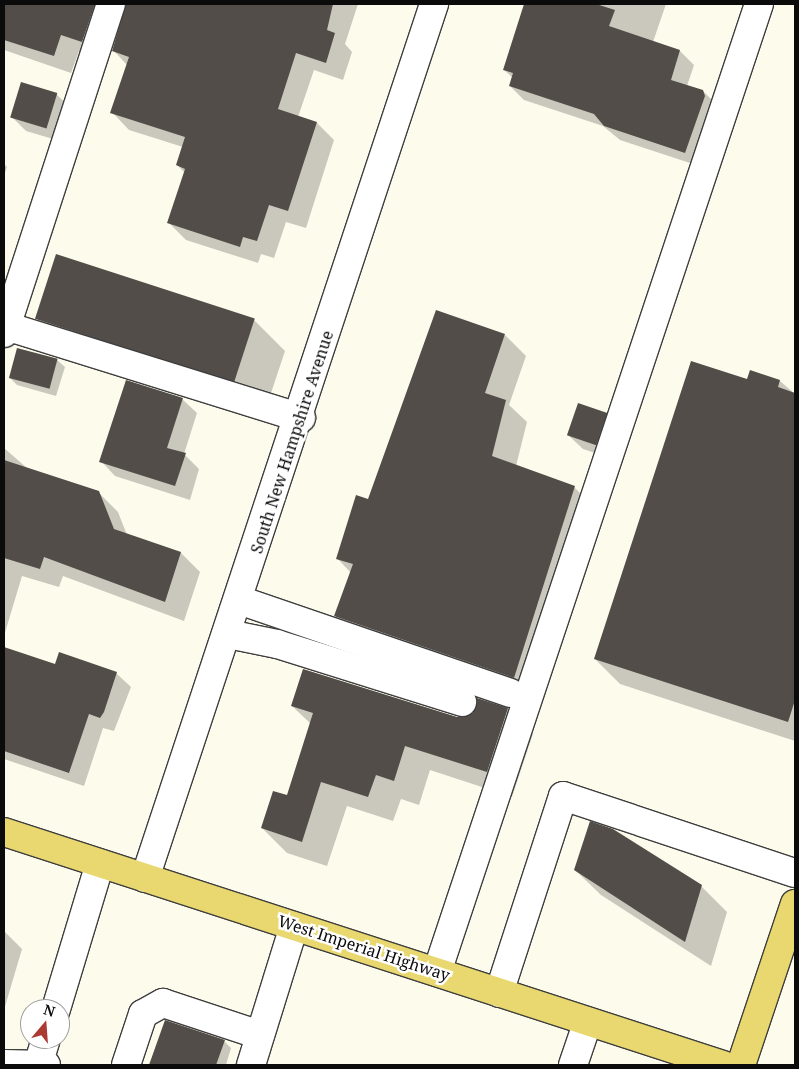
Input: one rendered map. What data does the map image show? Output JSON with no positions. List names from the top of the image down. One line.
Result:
{"streets":{"main road":["West Imperial Highway"],"street":["South New Hampshire Avenue"]},"crossings":[["South New Hampshire Avenue","West Imperial Highway"]],"north":"top"}
